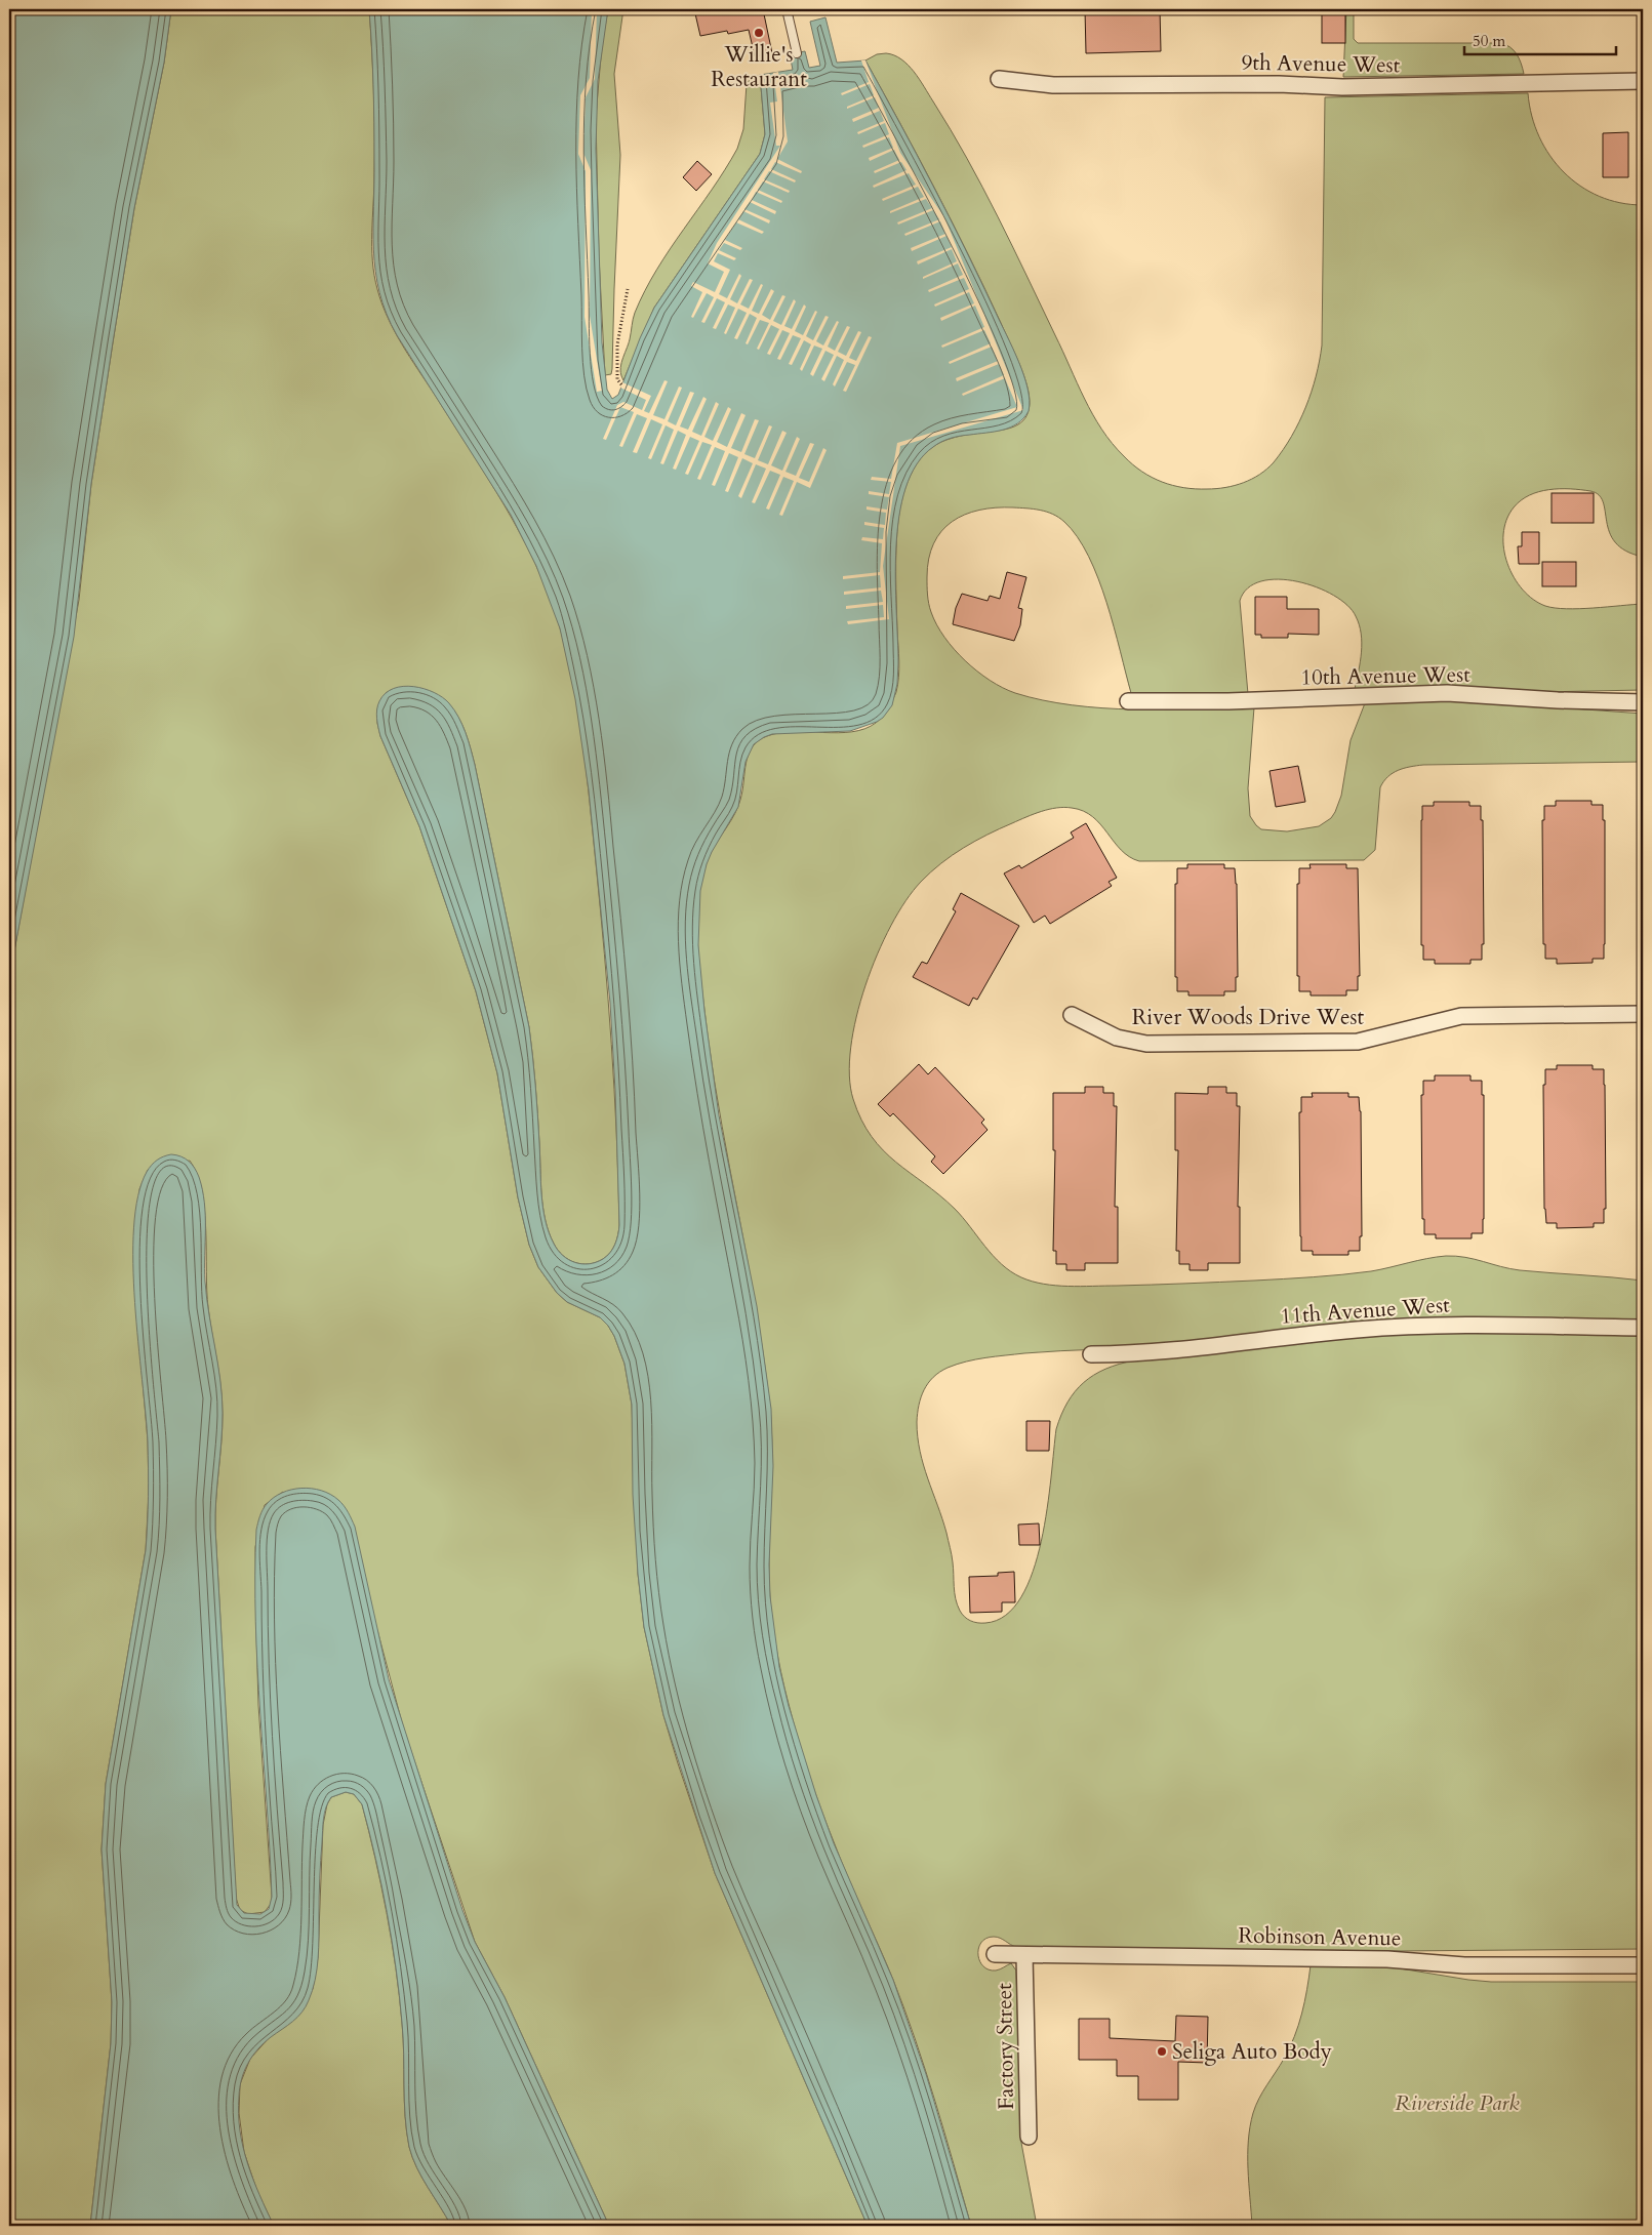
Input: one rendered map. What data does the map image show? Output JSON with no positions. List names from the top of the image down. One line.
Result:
{"streets":{"street":["9th Avenue West","10th Avenue West","River Woods Drive West","11th Avenue West","Robinson Avenue","Factory Street"]},"crossings":[["Robinson Avenue","Factory Street"]],"parks":["Riverside Park"],"places":["Willie's Restaurant","Seliga Auto Body"],"scale_bar":"50 m"}
